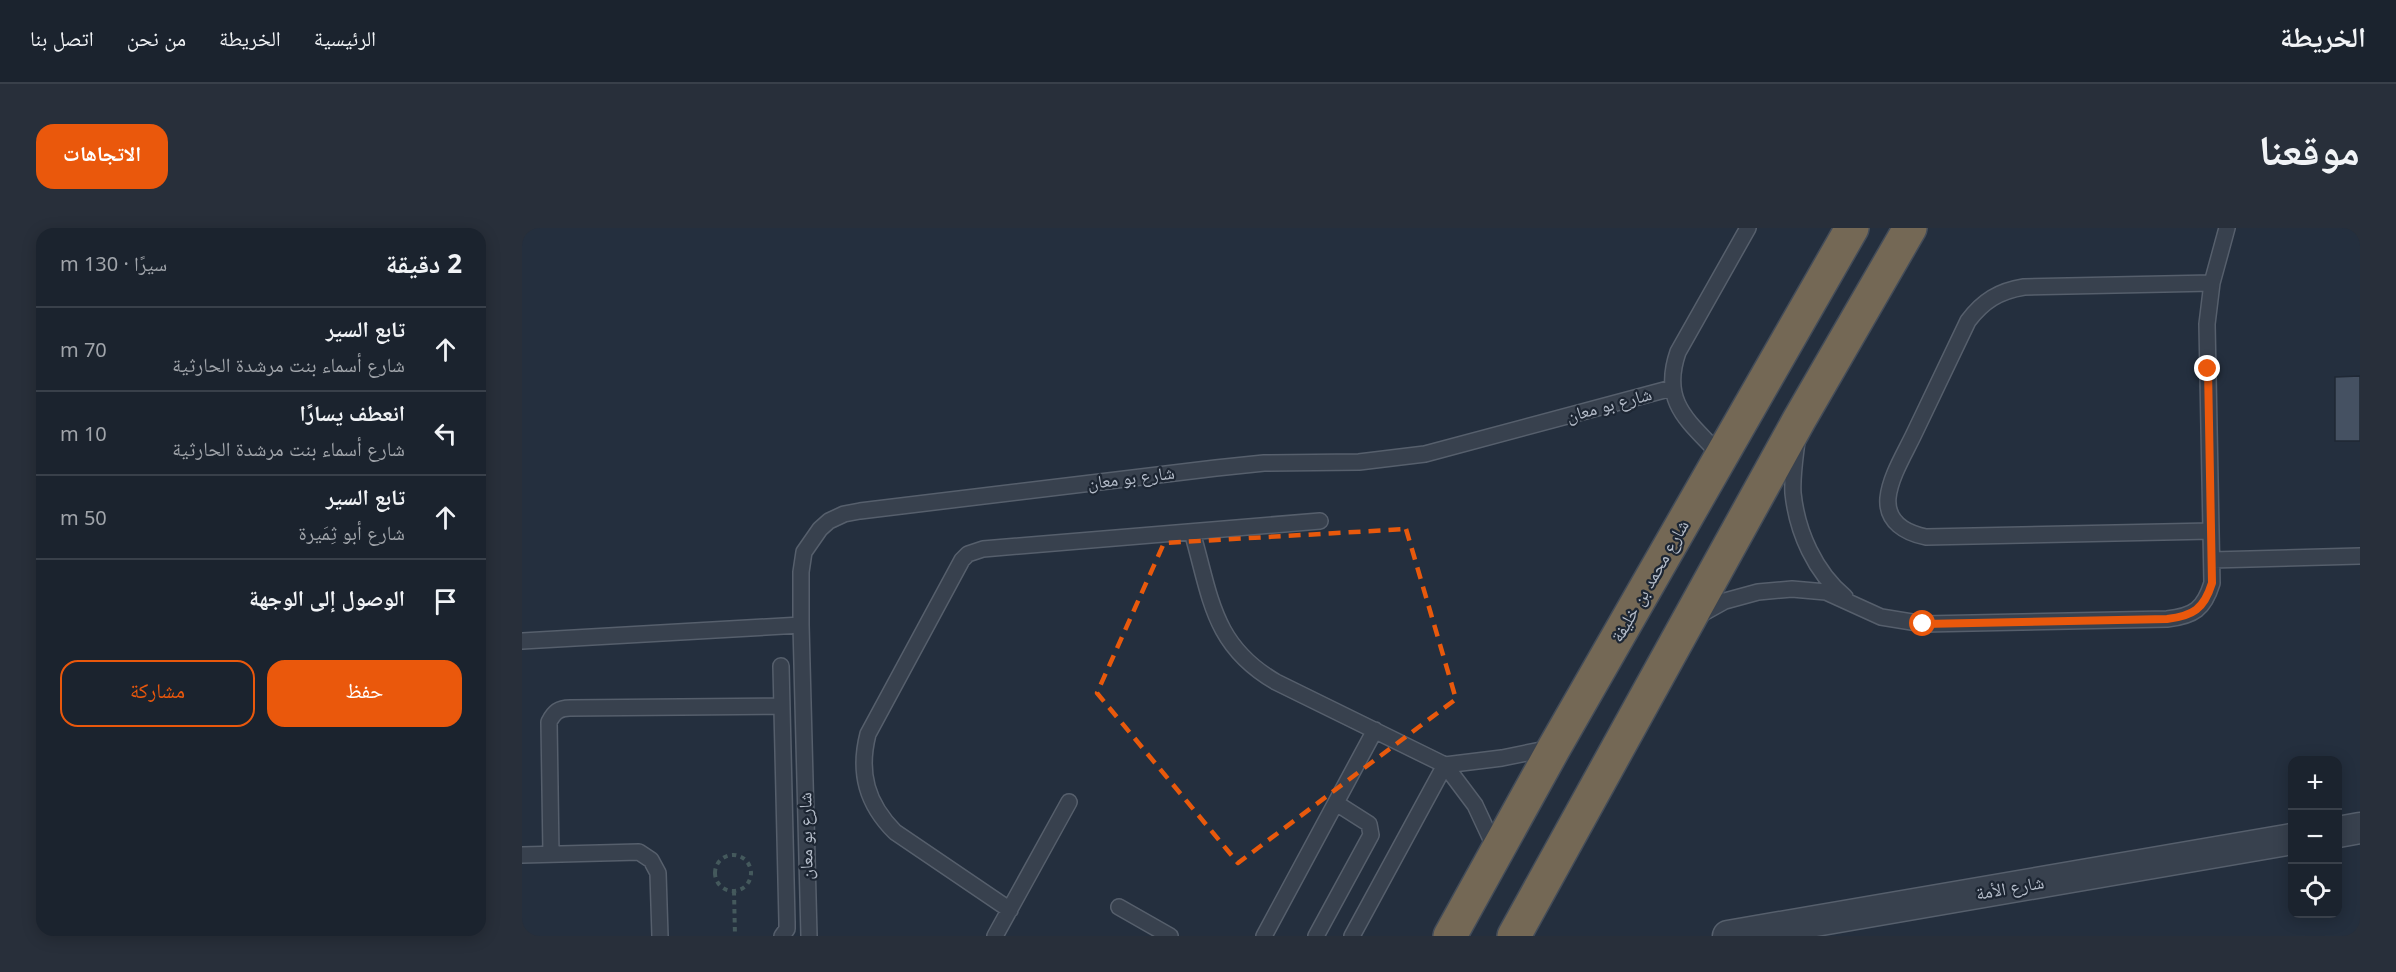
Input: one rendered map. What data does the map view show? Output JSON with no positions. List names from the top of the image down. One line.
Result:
{"streets":{"highway":["شارع محمد بن خليفة"],"street":["شارع الأمة"],"lane":["شارع بو معان"]},"page":{"header":"الخريطة","nav":["الرئيسية","الخريطة","من نحن","اتصل بنا"],"title":"موقعنا","buttons":["الاتجاهات",["حفظ","مشاركة"]],"heading":["2 دقيقة","سيرًا · 130 m"],"list":[["تابع السير","شارع أسماء بنت مرشدة الحارثية","70 m"],["انعطف يسارًا","شارع أسماء بنت مرشدة الحارثية","10 m"],["تابع السير","شارع أبو ثِمَيرة","50 m"],"الوصول إلى الوجهة"],"map_buttons":["+","−"]}}
